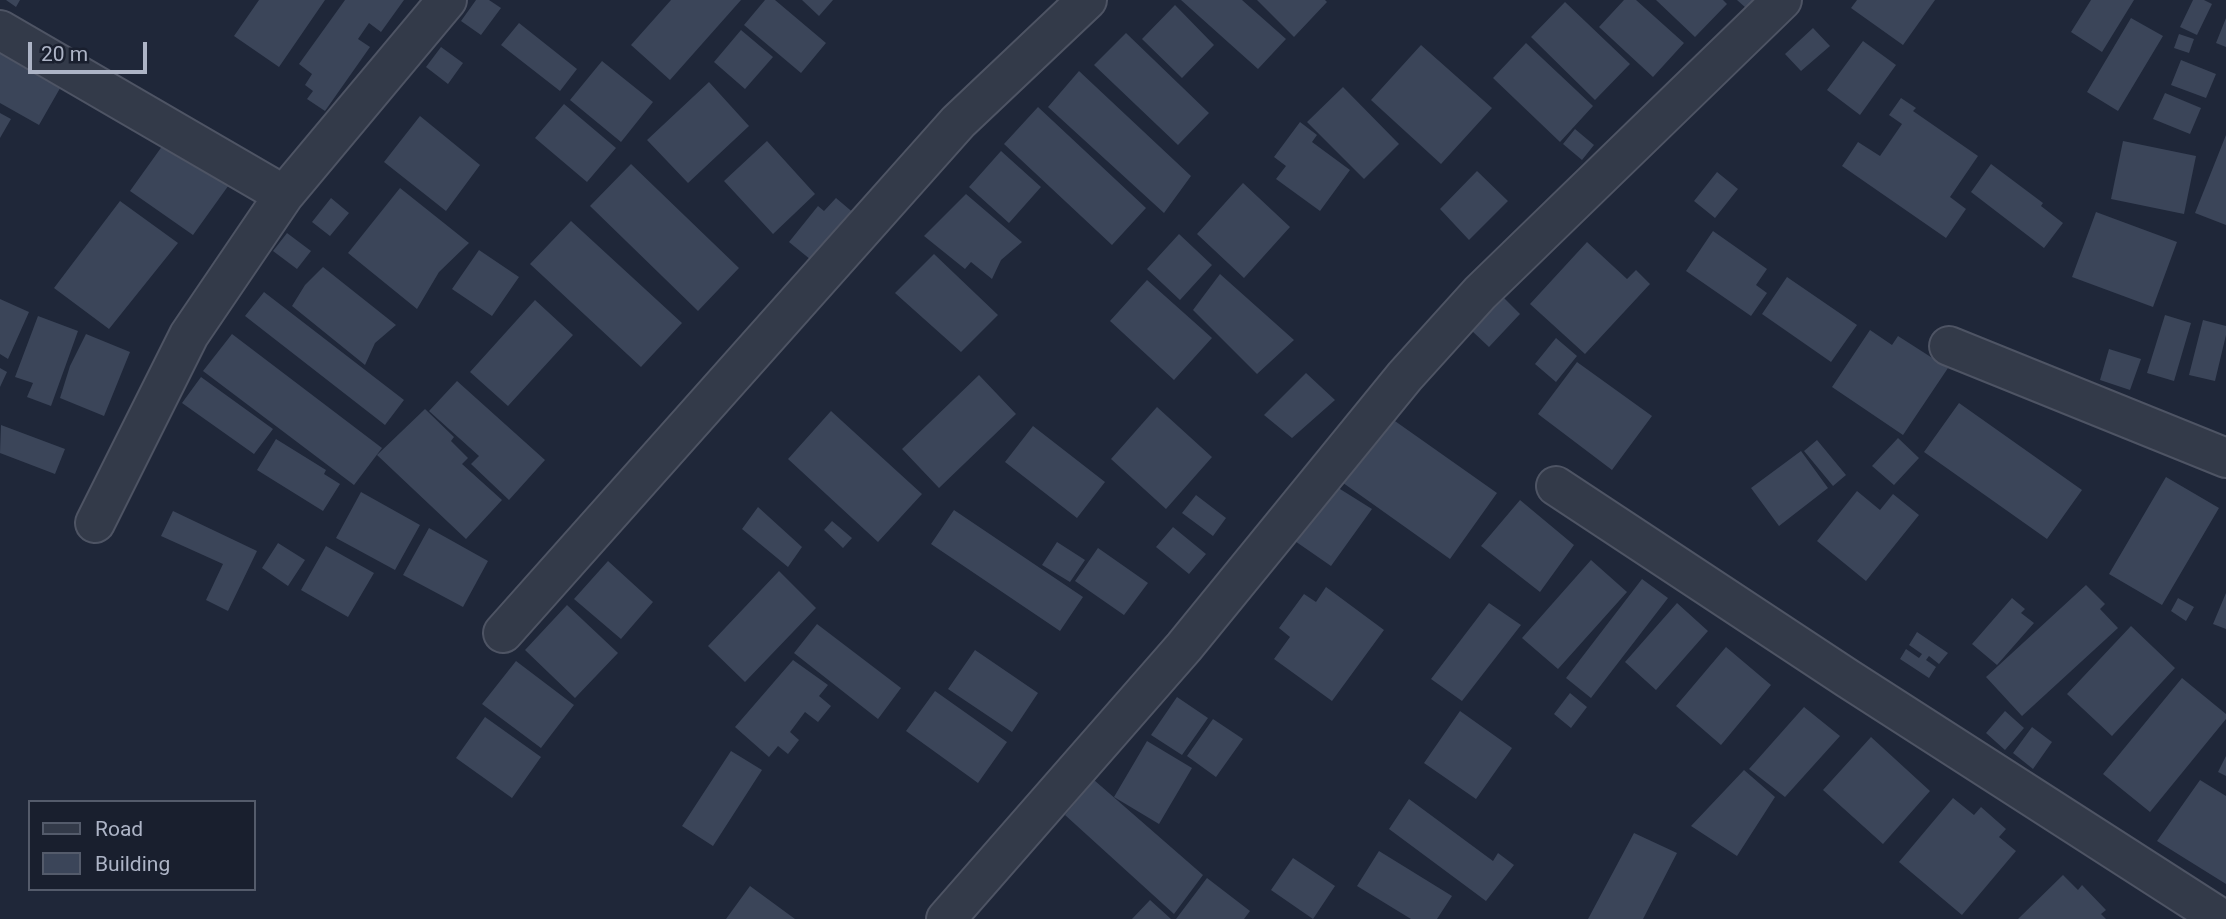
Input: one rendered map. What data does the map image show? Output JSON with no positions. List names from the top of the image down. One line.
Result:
{"legend":["Road","Building"],"scale_bar":"20 m"}
